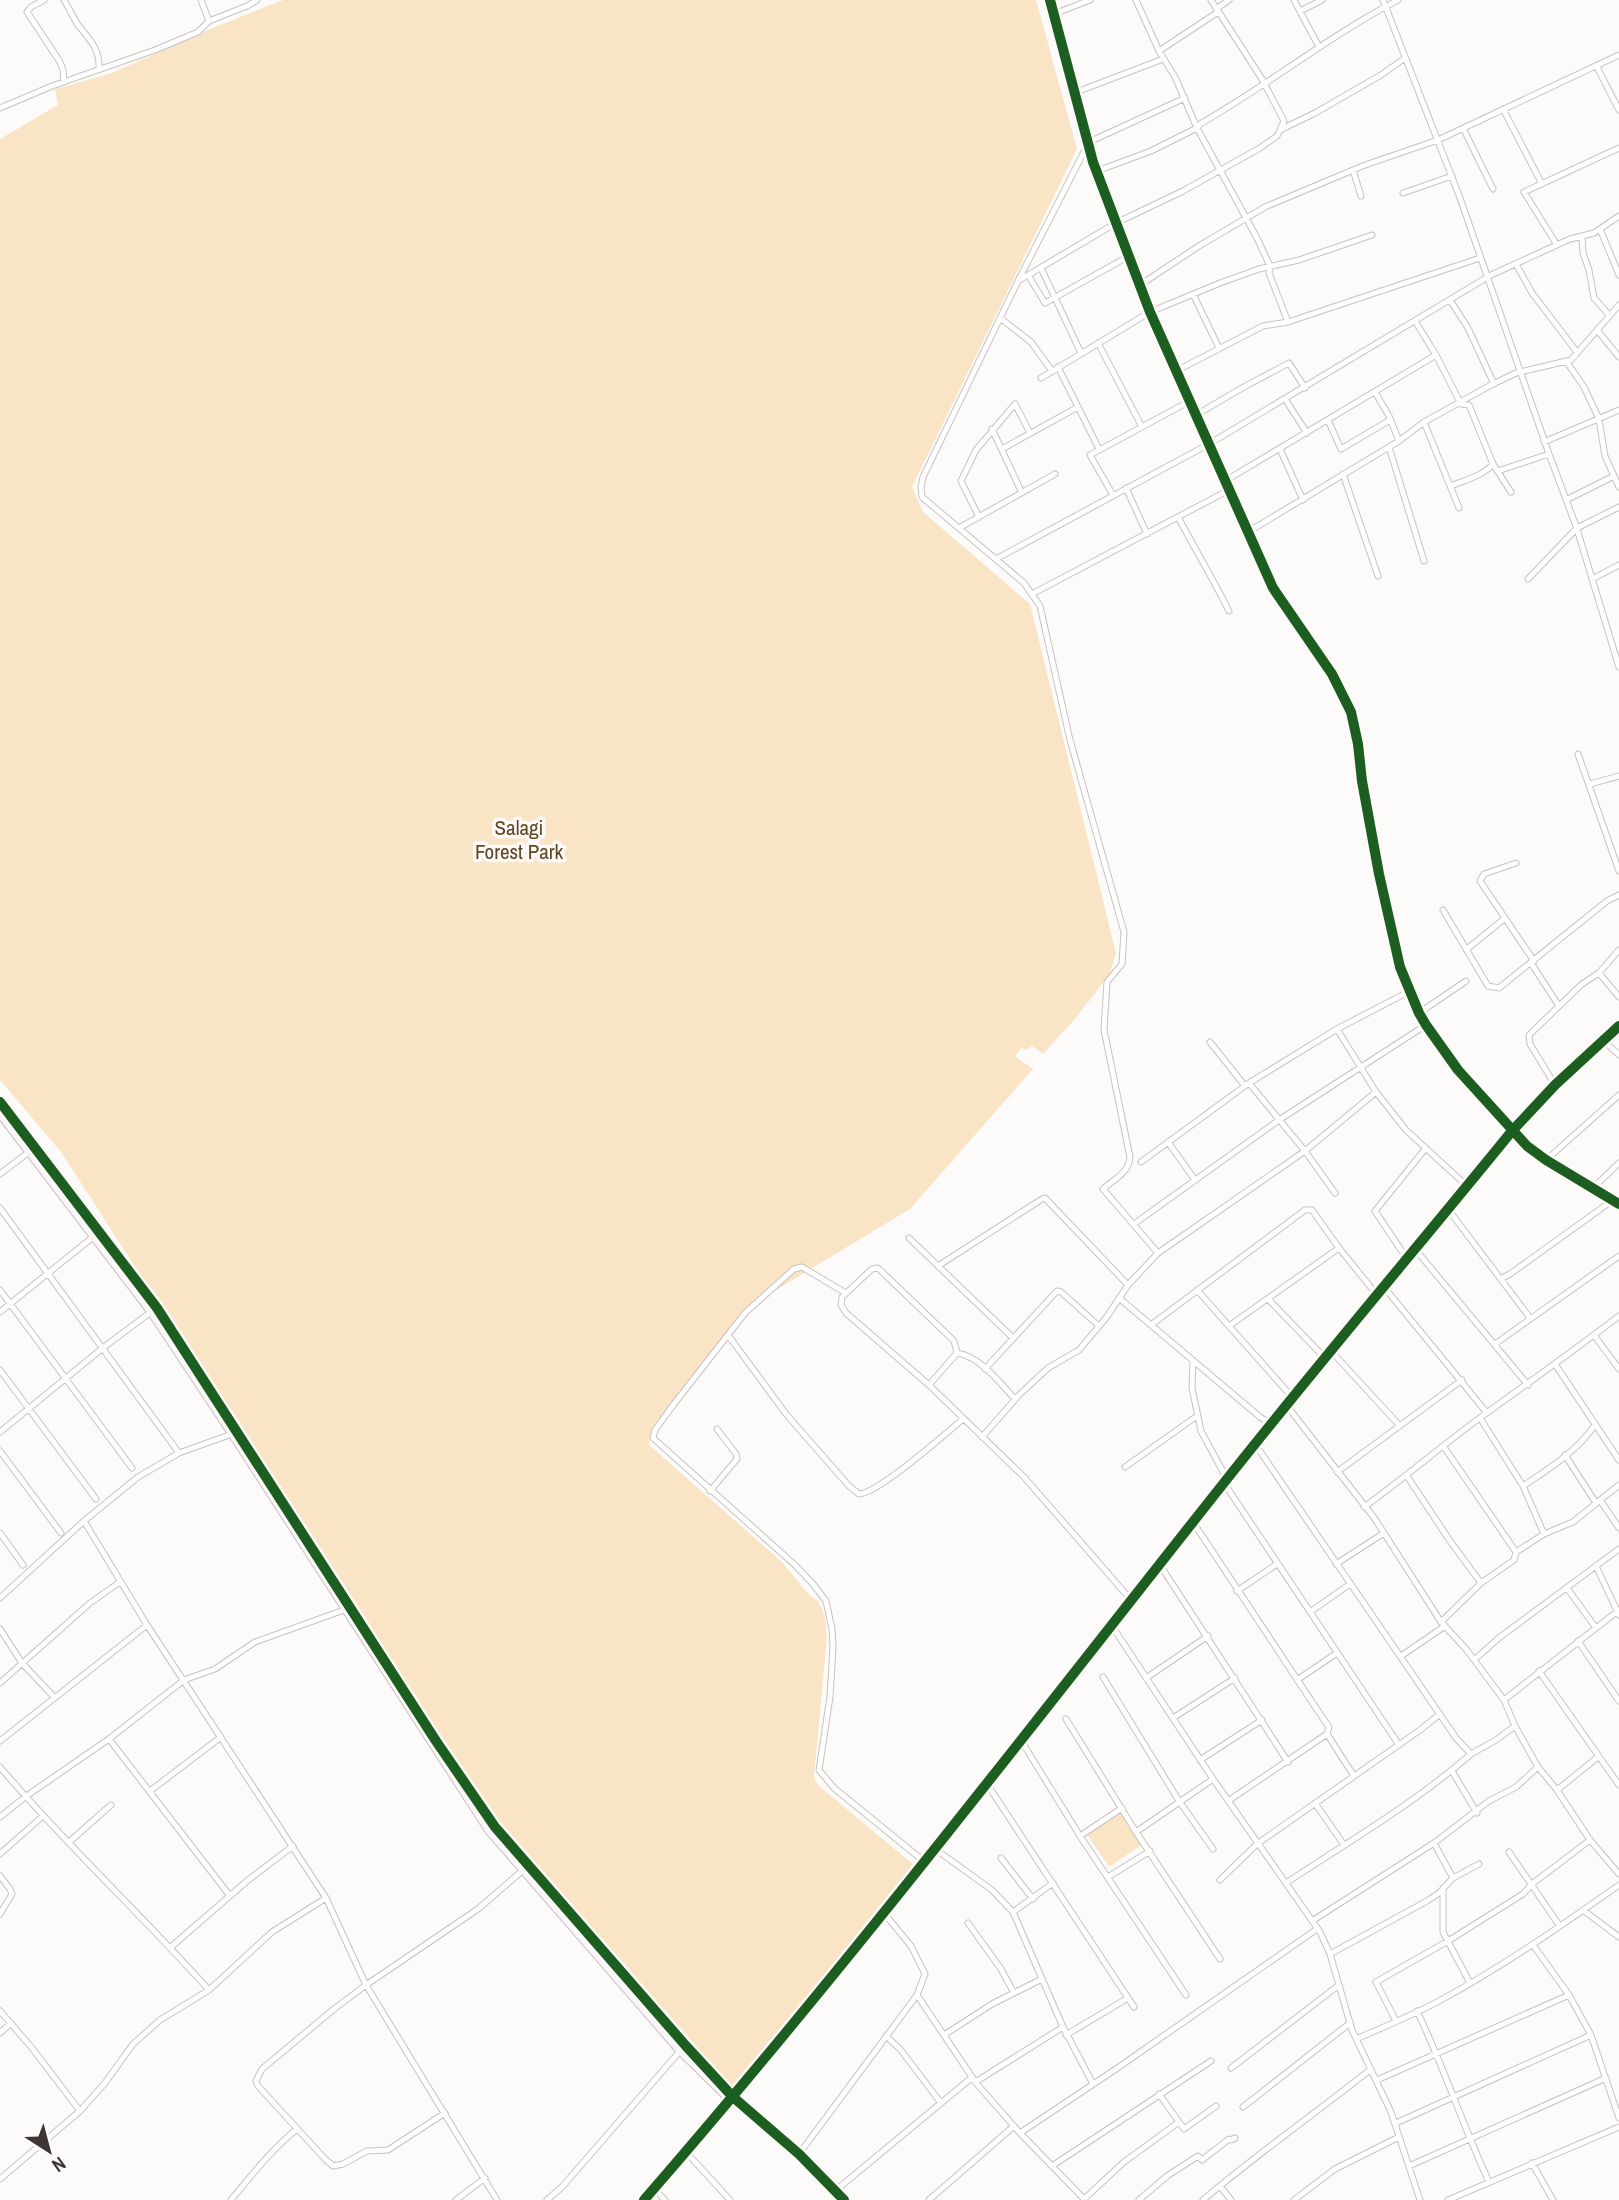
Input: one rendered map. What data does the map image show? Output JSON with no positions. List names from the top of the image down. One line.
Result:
{"parks":["Salagi Forest Park"],"north":"bottom right"}
